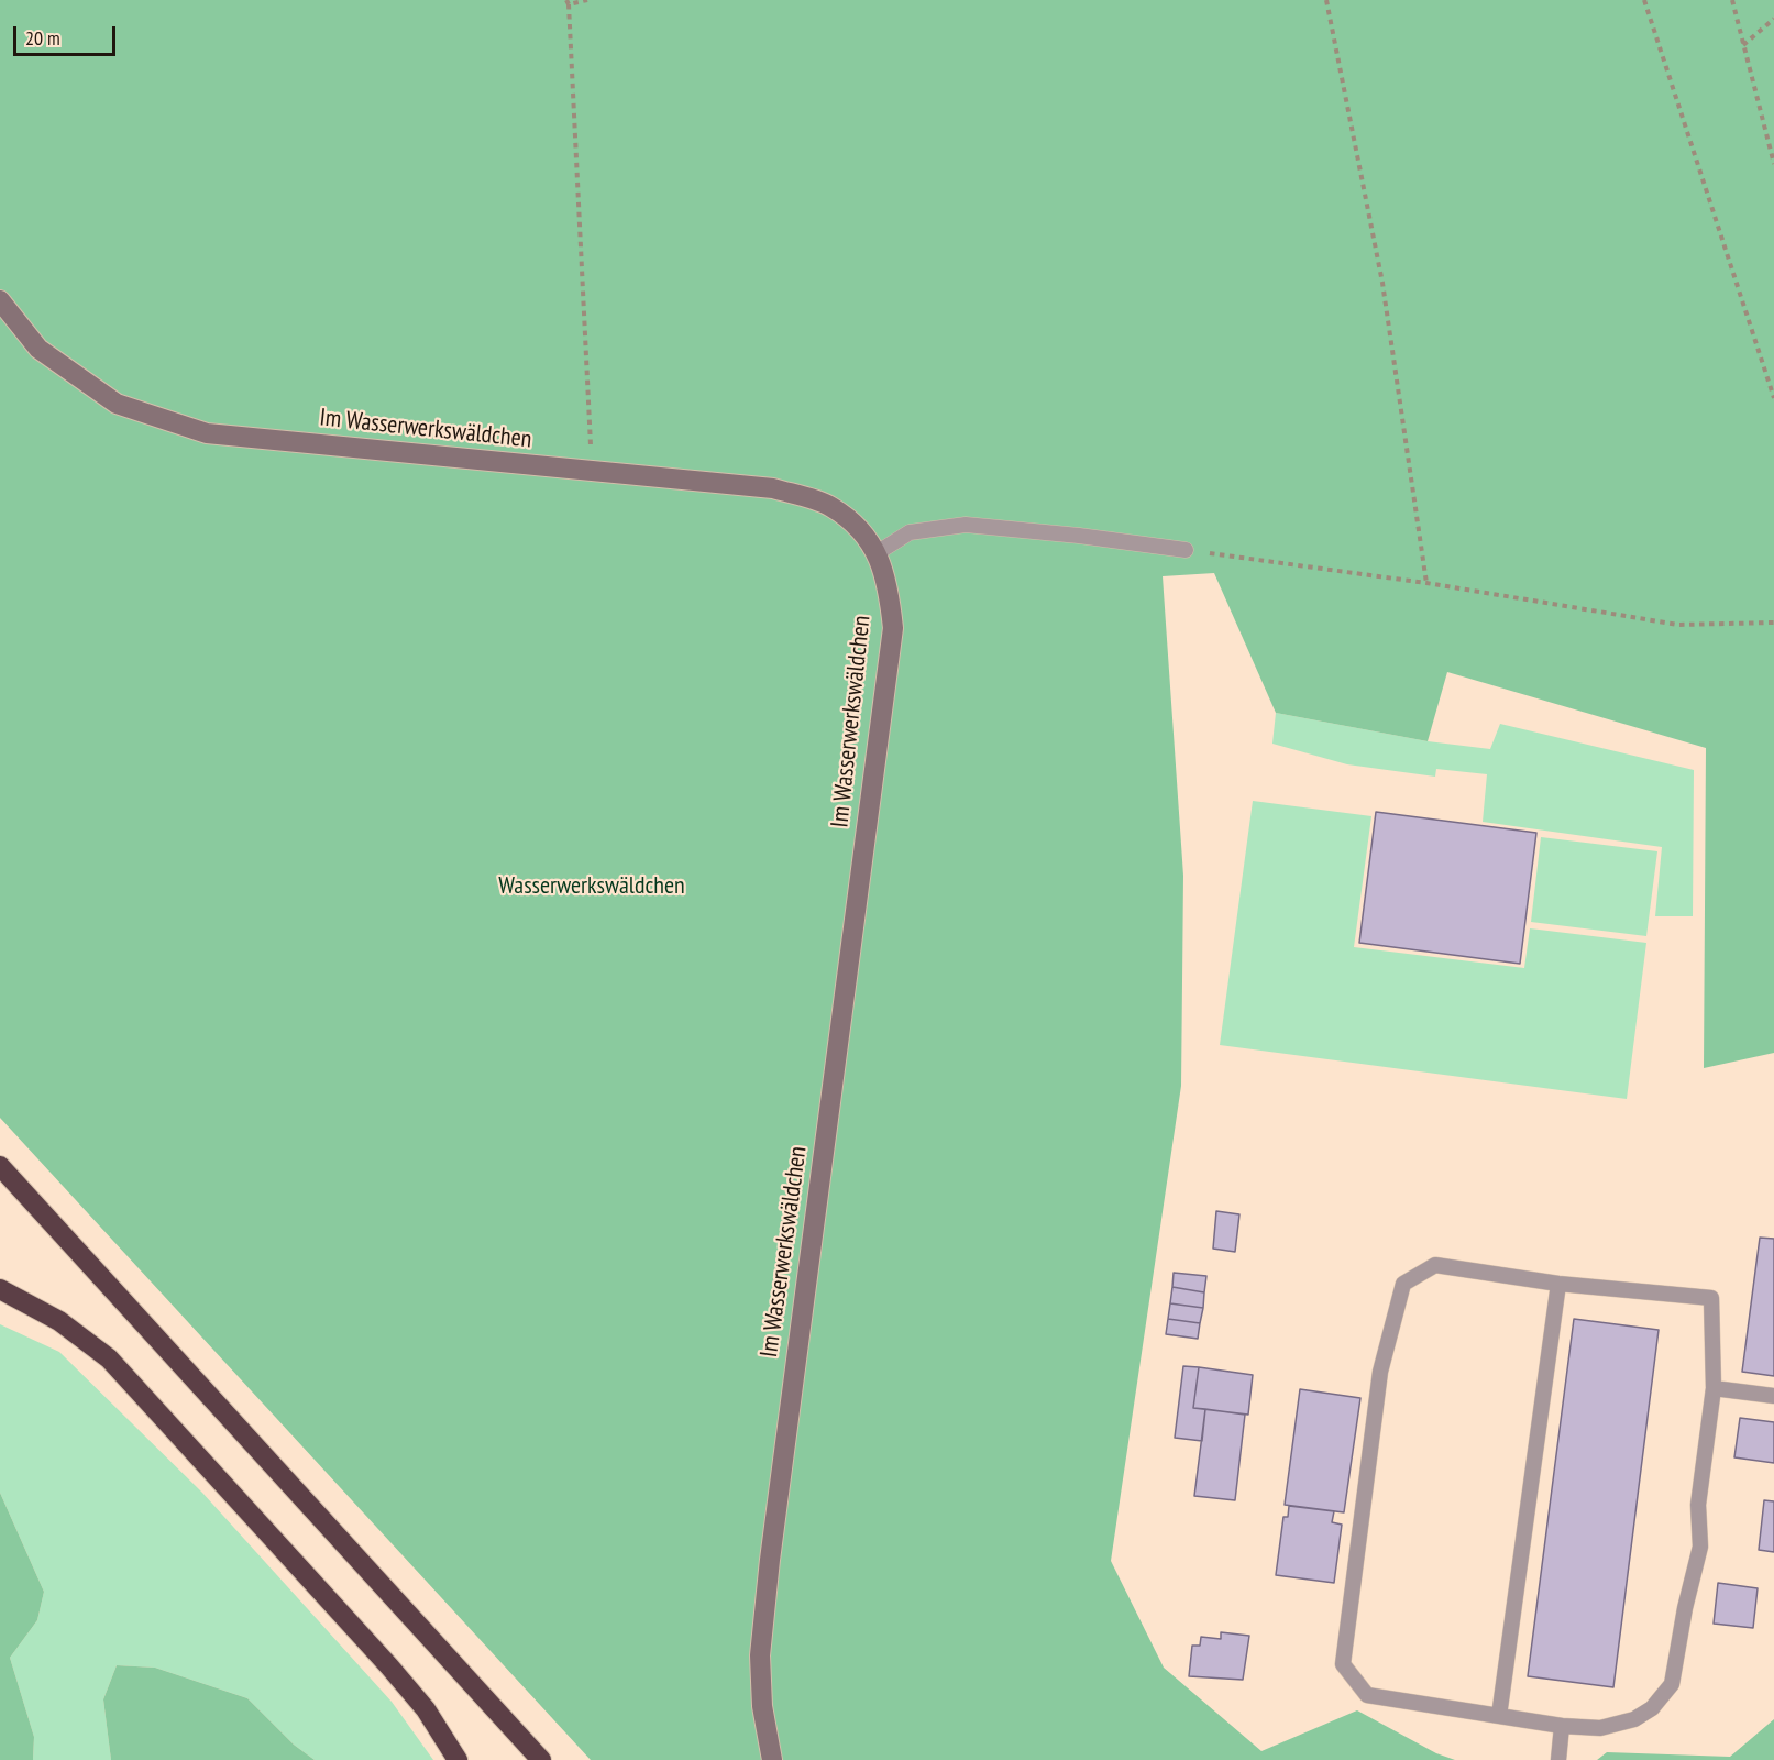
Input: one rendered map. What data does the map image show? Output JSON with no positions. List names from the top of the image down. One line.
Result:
{"streets":{"street":["Im Wasserwerkswäldchen"]},"parks":["Wasserwerkswäldchen"],"scale_bar":"20 m"}
